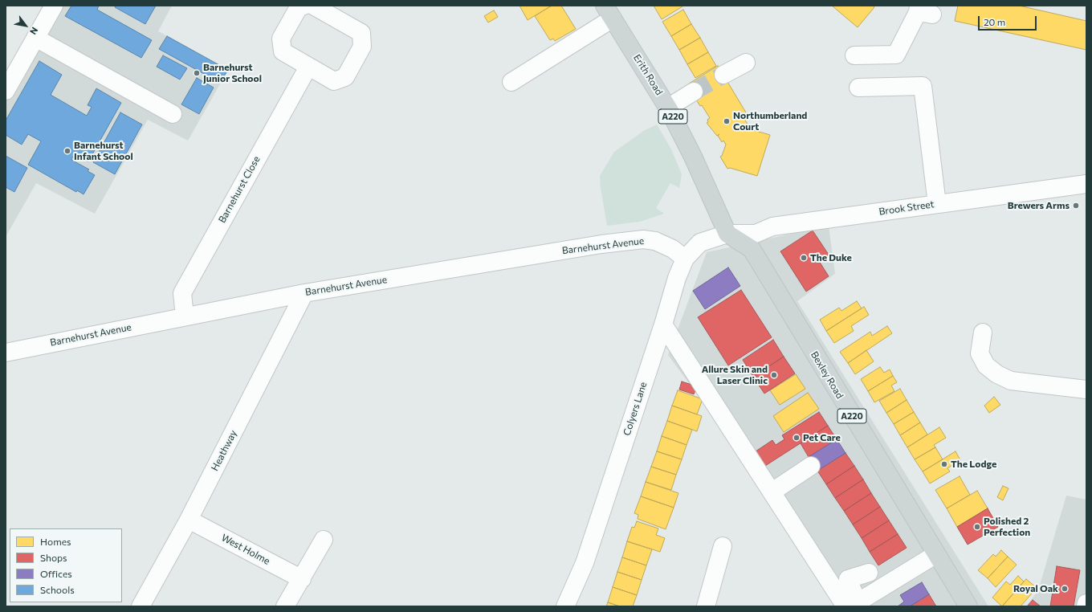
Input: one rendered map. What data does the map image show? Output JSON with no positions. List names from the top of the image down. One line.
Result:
{"streets":{"main road":["Erith Road","A220","Bexley Road"],"street":["Barnehurst Close","Brook Street","Barnehurst Avenue","Colyers Lane","Heathway","West Holme"]},"crossings":[["Erith Road","Brook Street"],["Erith Road","Bexley Road"],["Erith Road","Colyers Lane"],["Barnehurst Close","Barnehurst Avenue"],["Brook Street","Bexley Road"],["Brook Street","Colyers Lane"],["Barnehurst Avenue","Colyers Lane"],["Barnehurst Avenue","Heathway"],["Bexley Road","Colyers Lane"],["Heathway","West Holme"]],"places":["Barnehurst Junior School","Northumberland Court","Barnehurst Infant School","Brewers Arms","The Duke","Allure Skin and Laser Clinic","Pet Care","The Lodge","Polished 2 Perfection","Royal Oak"],"legend":["Homes","Shops","Offices","Schools"],"scale_bar":"20 m","north":"bottom right"}
